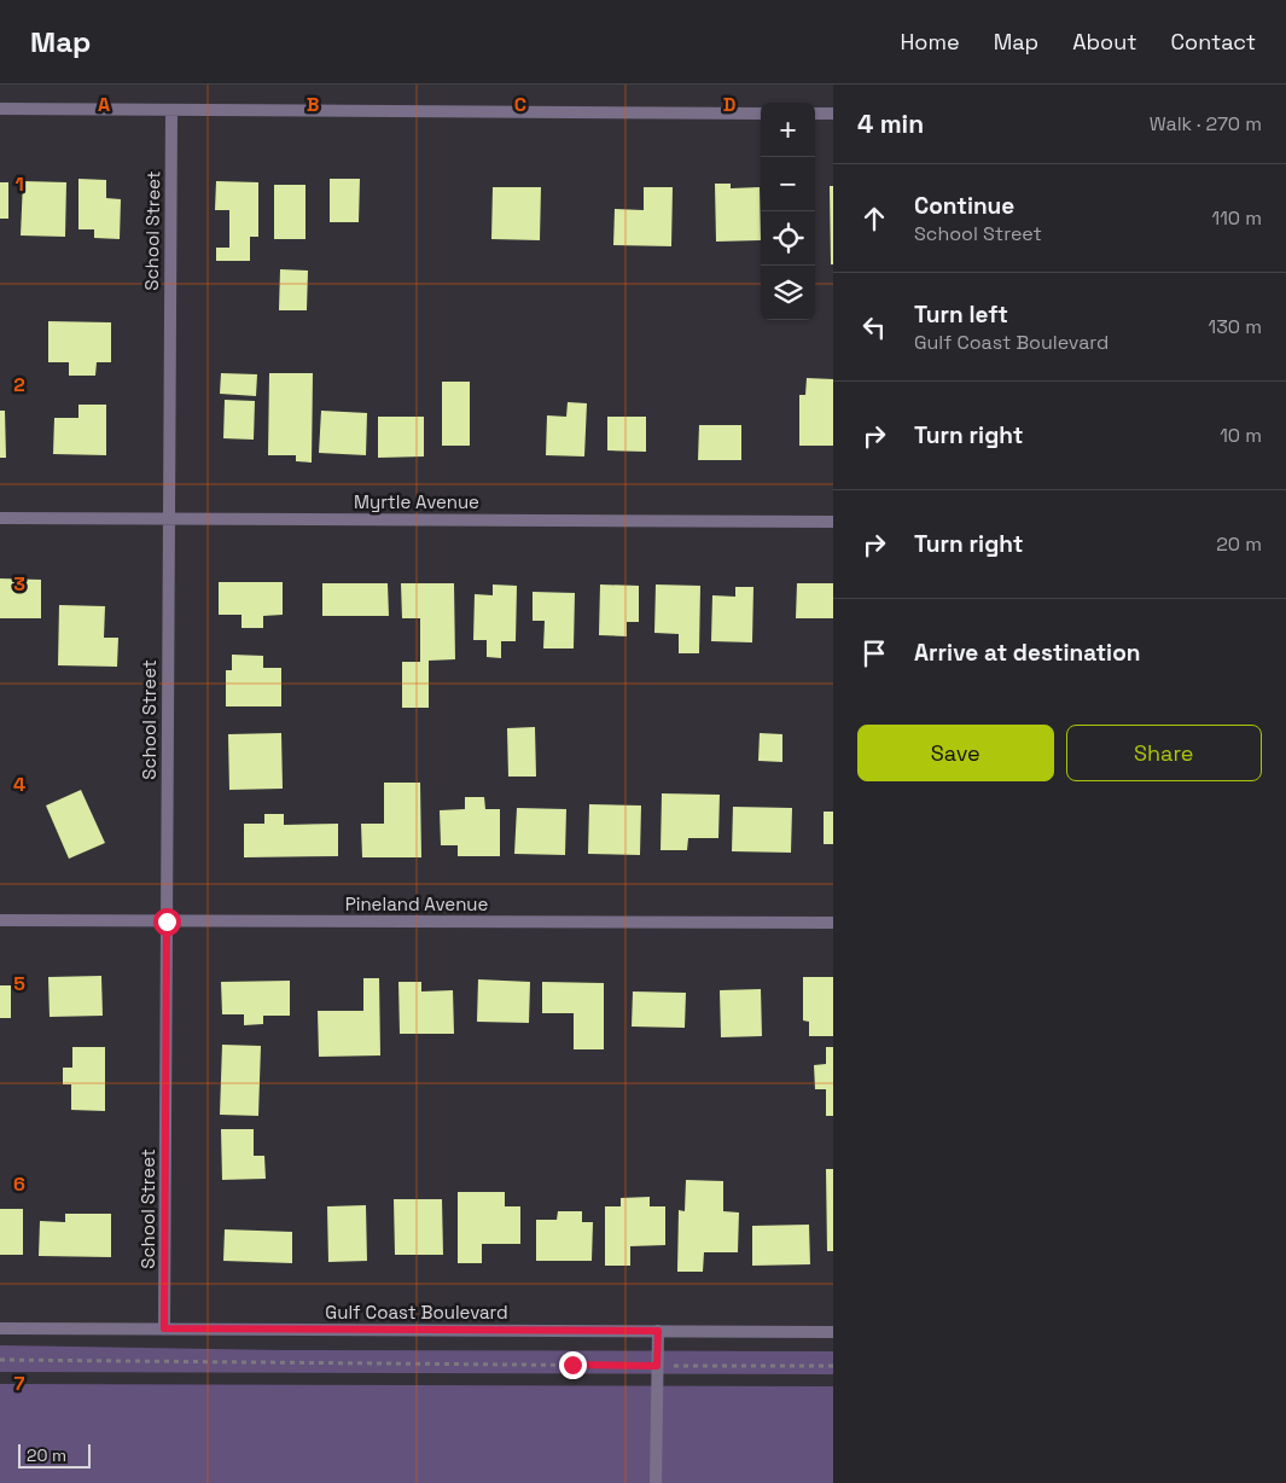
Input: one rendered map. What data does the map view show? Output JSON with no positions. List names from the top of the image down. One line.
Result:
{"streets":{"street":["School Street","Myrtle Avenue","Pineland Avenue","Gulf Coast Boulevard"]},"crossings":[["School Street","Myrtle Avenue"],["School Street","Pineland Avenue"],["School Street","Gulf Coast Boulevard"]],"scale_bar":"20 m","page":{"header":"Map","nav":["Home","Map","About","Contact"],"heading":["4 min","Walk · 270 m"],"map_buttons":["+","−"],"list":[["Continue","School Street","110 m"],["Turn left","Gulf Coast Boulevard","130 m"],["Turn right","10 m"],["Turn right","20 m"],"Arrive at destination"],"buttons":["Save","Share"],"scale":"20 m"},"grid":{"columns":["A","B","C","D"],"rows":["1","2","3","4","5","6","7"]}}
